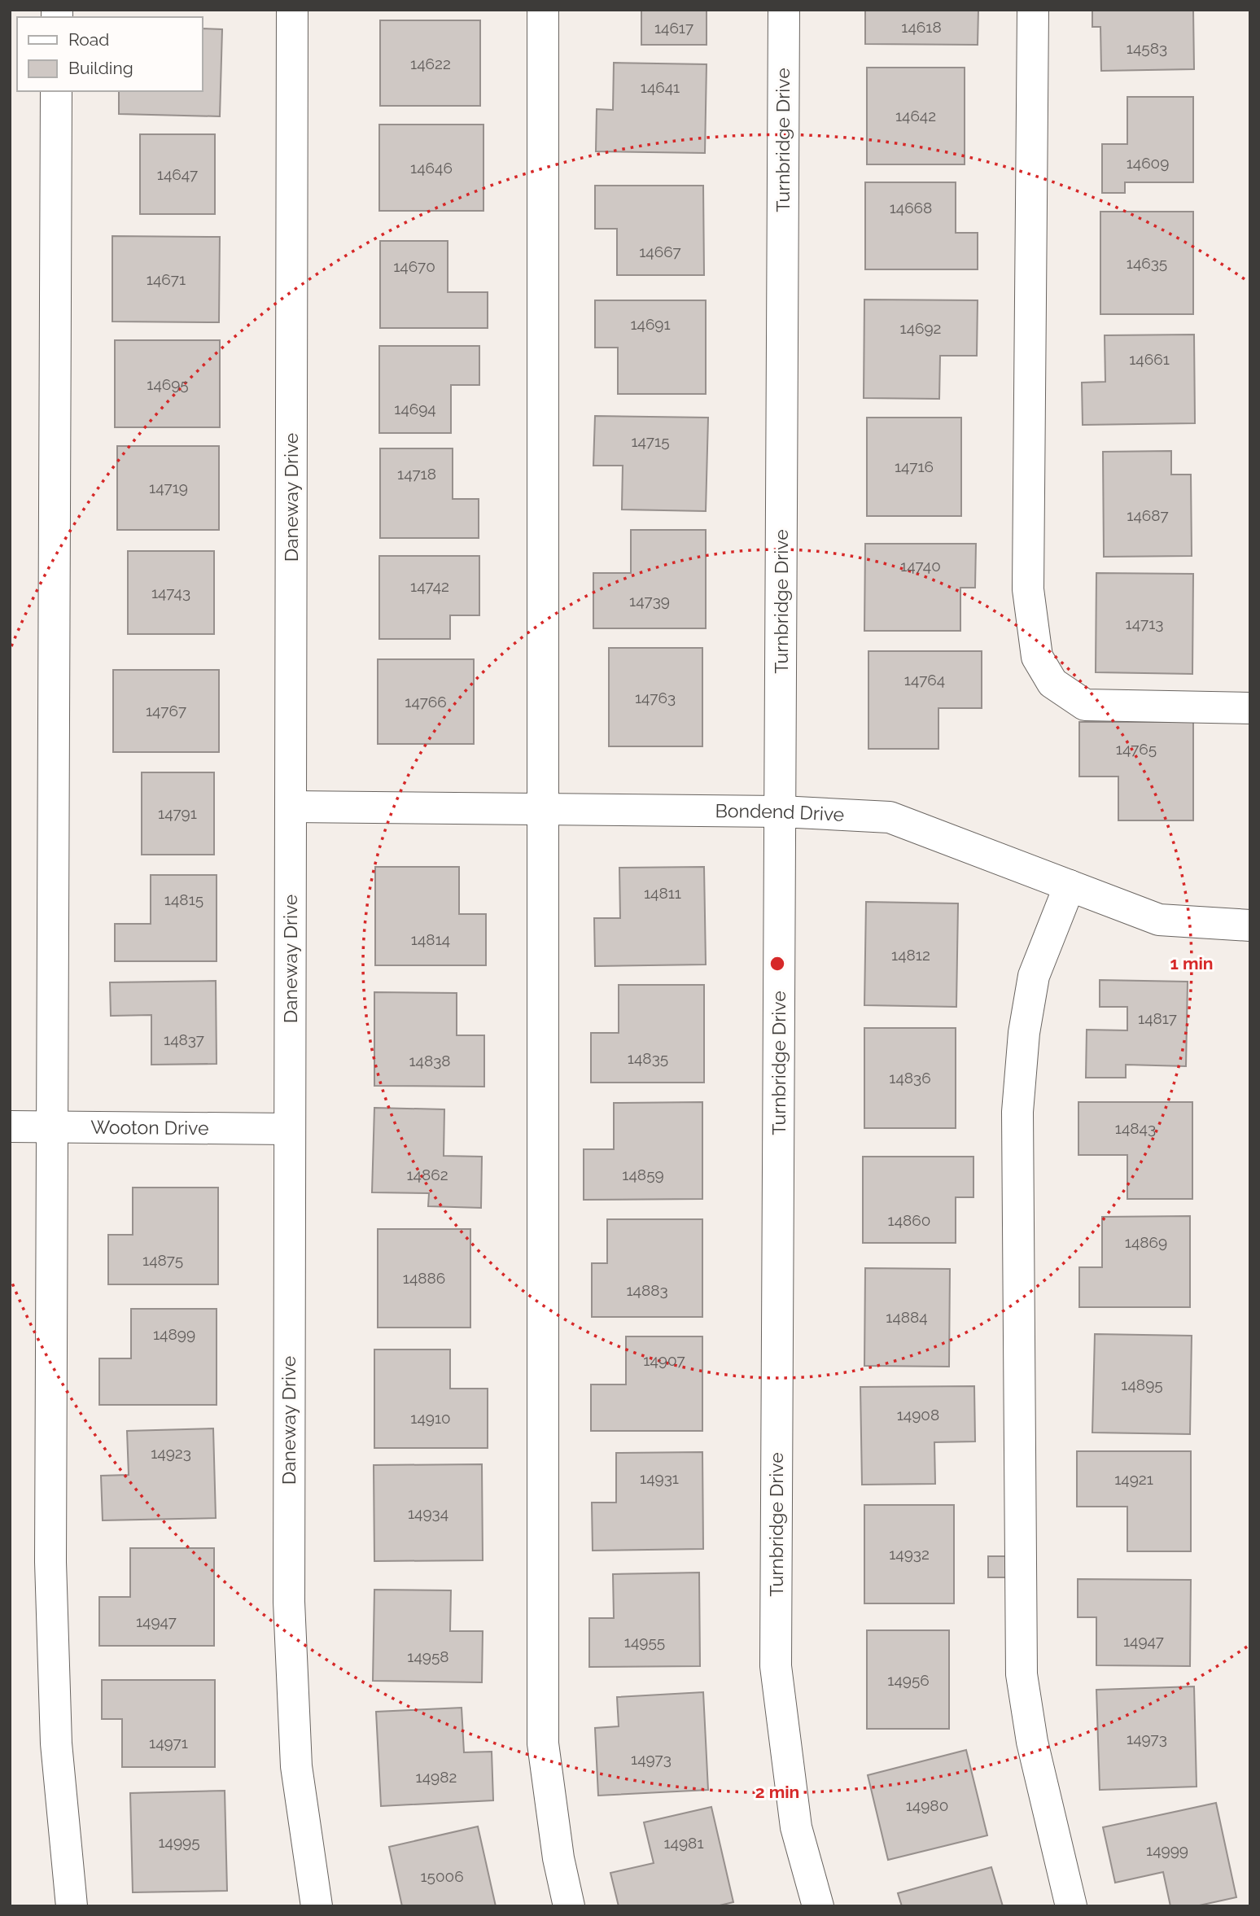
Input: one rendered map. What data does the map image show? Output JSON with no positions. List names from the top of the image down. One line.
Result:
{"streets":{"street":["Turnbridge Drive","Daneway Drive","Bondend Drive","Wooton Drive"]},"crossings":[["Turnbridge Drive","Bondend Drive"],["Daneway Drive","Bondend Drive"],["Daneway Drive","Wooton Drive"]],"house_numbers":["14618","14617","14583","14622","14641","14642","14609","14646","14647","14668","14667","14635","14670","14671","14691","14692","14661","14695","14694","14715","14716","14718","14719","14687","14740","14742","14743","14739","14713","14764","14763","14766","14767","14765","14791","14811","14815","14814","14812","14817","14837","14835","14838","14836","14843","14862","14859","14860","14869","14875","14886","14883","14884","14899","14907","14895","14908","14910","14923","14931","14921","14934","14932","14947","14947","14955","14958","14956","14973","14971","14973","14982","14980","14995","14981","14999","15006"],"legend":["Road","Building"],"rings":["1 min","2 min"]}
